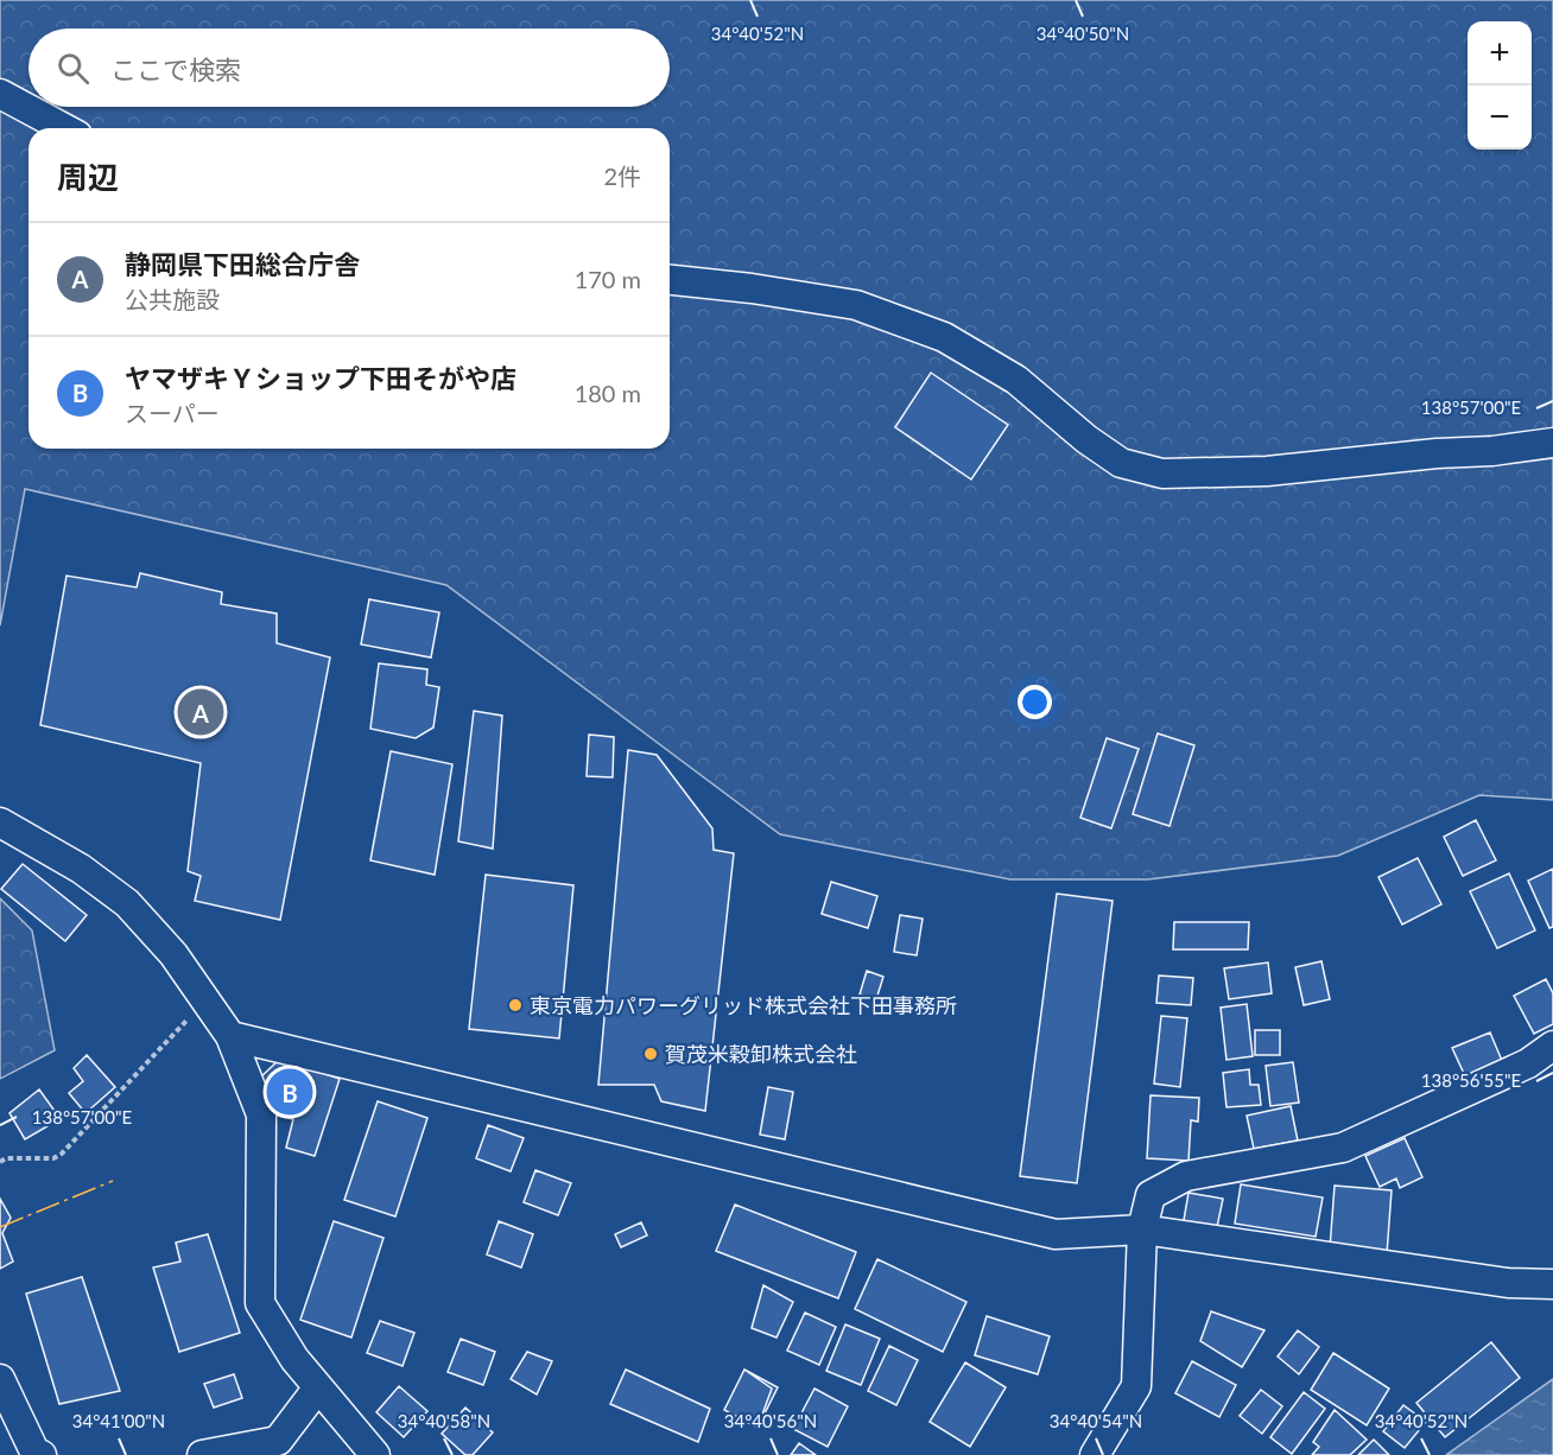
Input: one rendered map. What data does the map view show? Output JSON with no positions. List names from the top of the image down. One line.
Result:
{"places":["東京電力パワーグリッド株式会社下田事務所","賀茂米穀卸株式会社"],"page":{"map_buttons":["+","−"],"search":"ここで検索","heading":["周辺","2件"],"list":[{"mark":"A","name":"静岡県下田総合庁舎","note":"公共施設","value":"170 m"},{"mark":"B","name":"ヤマザキＹショップ下田そがや店","note":"スーパー","value":"180 m"}],"pins":["A","B"]},"coordinates":["34°40'52\"N","34°40'50\"N","138°57'00\"E","138°56'55\"E","34°41'00\"N","34°40'58\"N","34°40'56\"N","34°40'54\"N"]}
